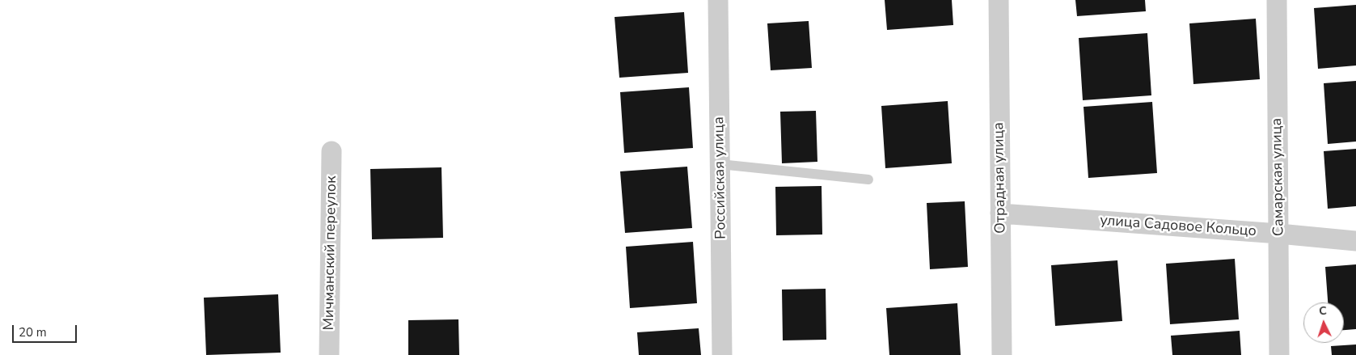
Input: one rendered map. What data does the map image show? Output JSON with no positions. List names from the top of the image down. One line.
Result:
{"streets":{"street":["Самарская улица","Российская улица","Отрадная улица","улица Садовое Кольцо","Мичманский переулок"]},"crossings":[["Самарская улица","улица Садовое Кольцо"],["Отрадная улица","улица Садовое Кольцо"]],"scale_bar":"20 m","north":"top"}
